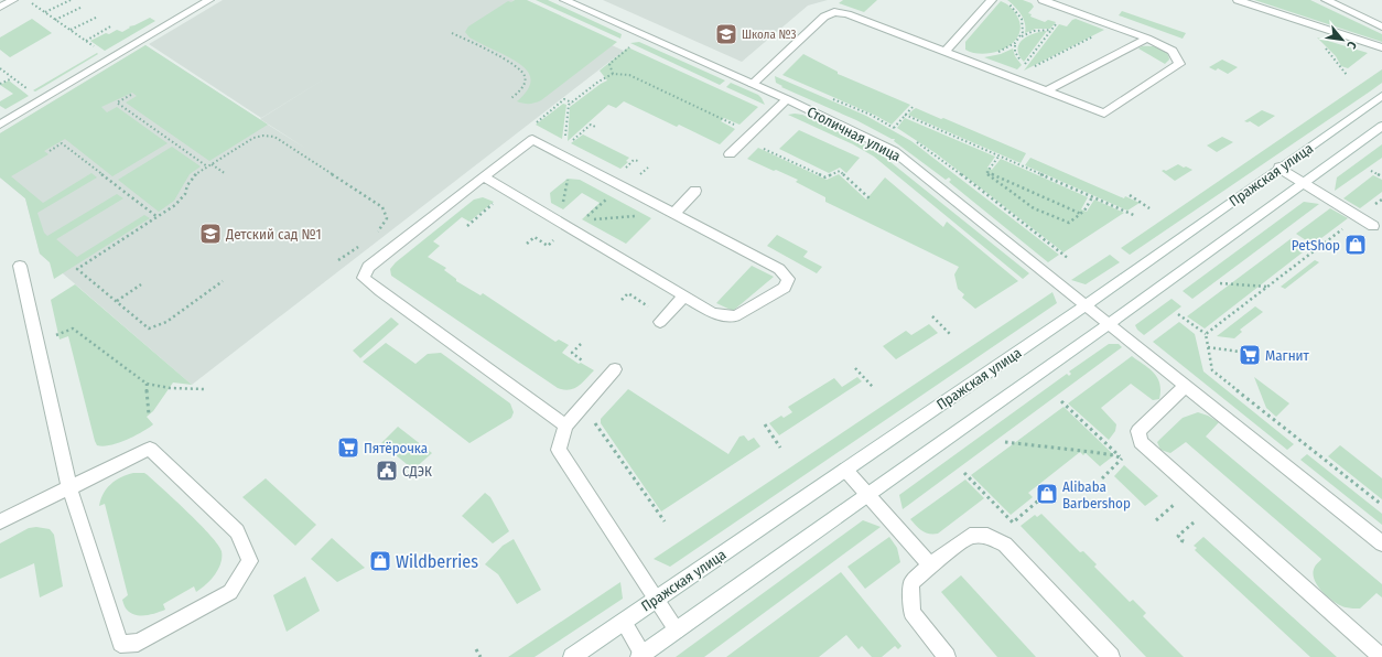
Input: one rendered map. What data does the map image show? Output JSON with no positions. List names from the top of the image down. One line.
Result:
{"streets":{"street":["Столичная улица","Пражская улица"]},"crossings":[["Столичная улица","Пражская улица"]],"places":{"school or university":["Школа №3","Детский сад №1"],"shop":["PetShop","Alibaba Barbershop","Wildberries"],"supermarket":["Магнит","Пятёрочка"],"public building":["СДЭК"]},"north":"bottom right"}
